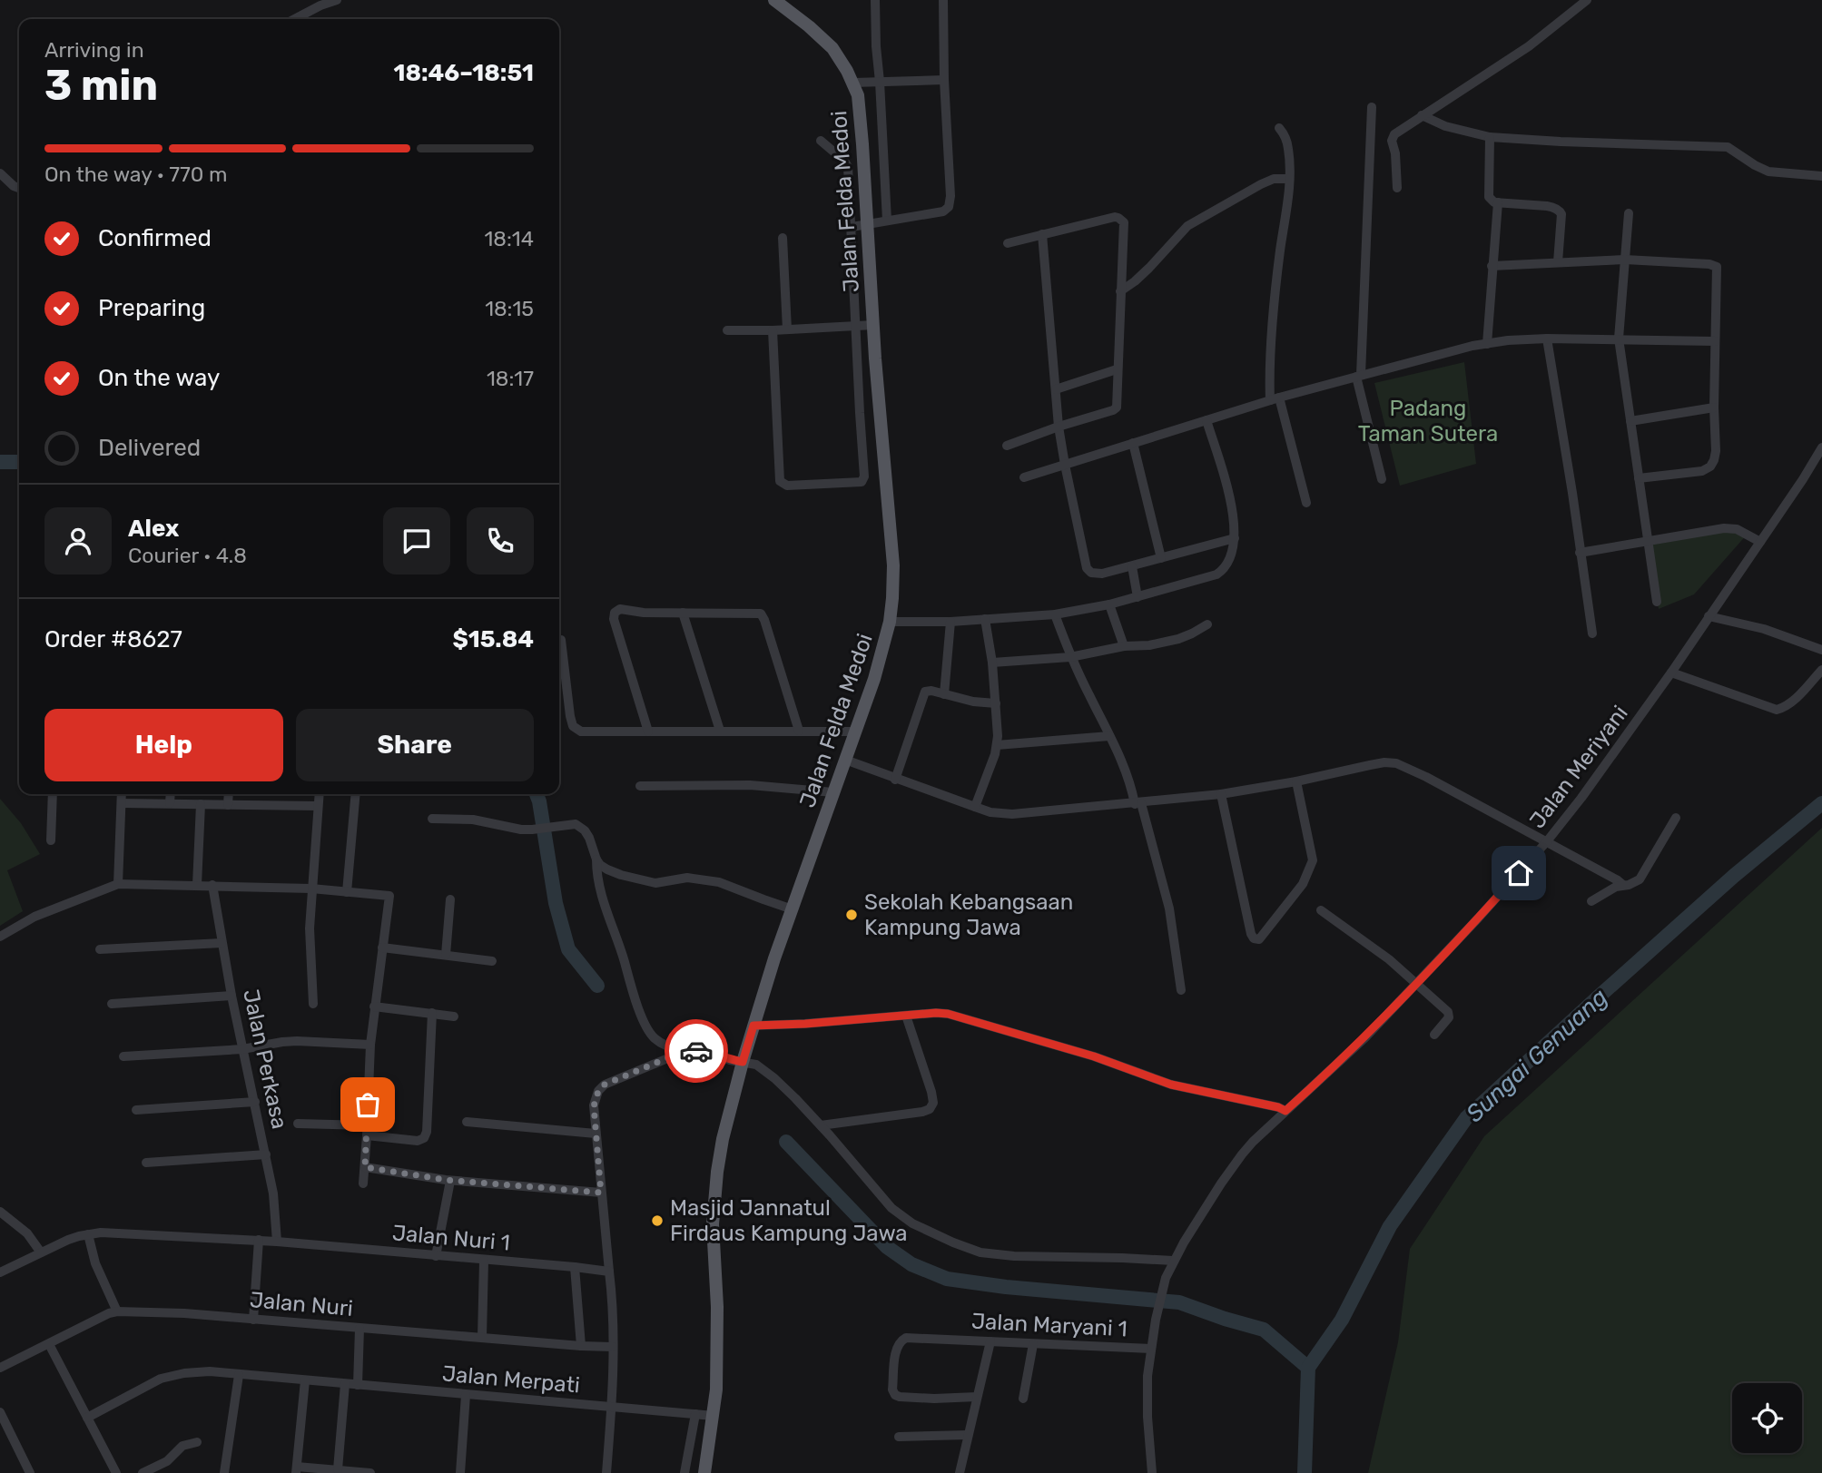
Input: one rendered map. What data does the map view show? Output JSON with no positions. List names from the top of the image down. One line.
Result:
{"streets":{"main road":["Jalan Felda Medoi"],"street":["Jalan Meriyani","Jalan Perkasa","Jalan Nuri 1","Jalan Nuri","Jalan Maryani 1","Jalan Merpati"]},"crossings":[["Jalan Felda Medoi","Jalan Merpati"],["Jalan Meriyani","Jalan Maryani 1"],["Jalan Perkasa","Jalan Nuri 1"]],"water":["Sungai Genuang"],"parks":["Padang Taman Sutera"],"places":["Sekolah Kebangsaan Kampung Jawa","Masjid Jannatul Firdaus Kampung Jawa"],"page":{"heading":["3 min","Arriving in","18:46–18:51"],"panel":["Alex","Courier · 4.8","Order #8627","$15.84"],"bar":"On the way · 770 m","list":[["Confirmed","18:14"],["Preparing","18:15"],["On the way","18:17"],"Delivered"],"buttons":["Help","Share"]}}
